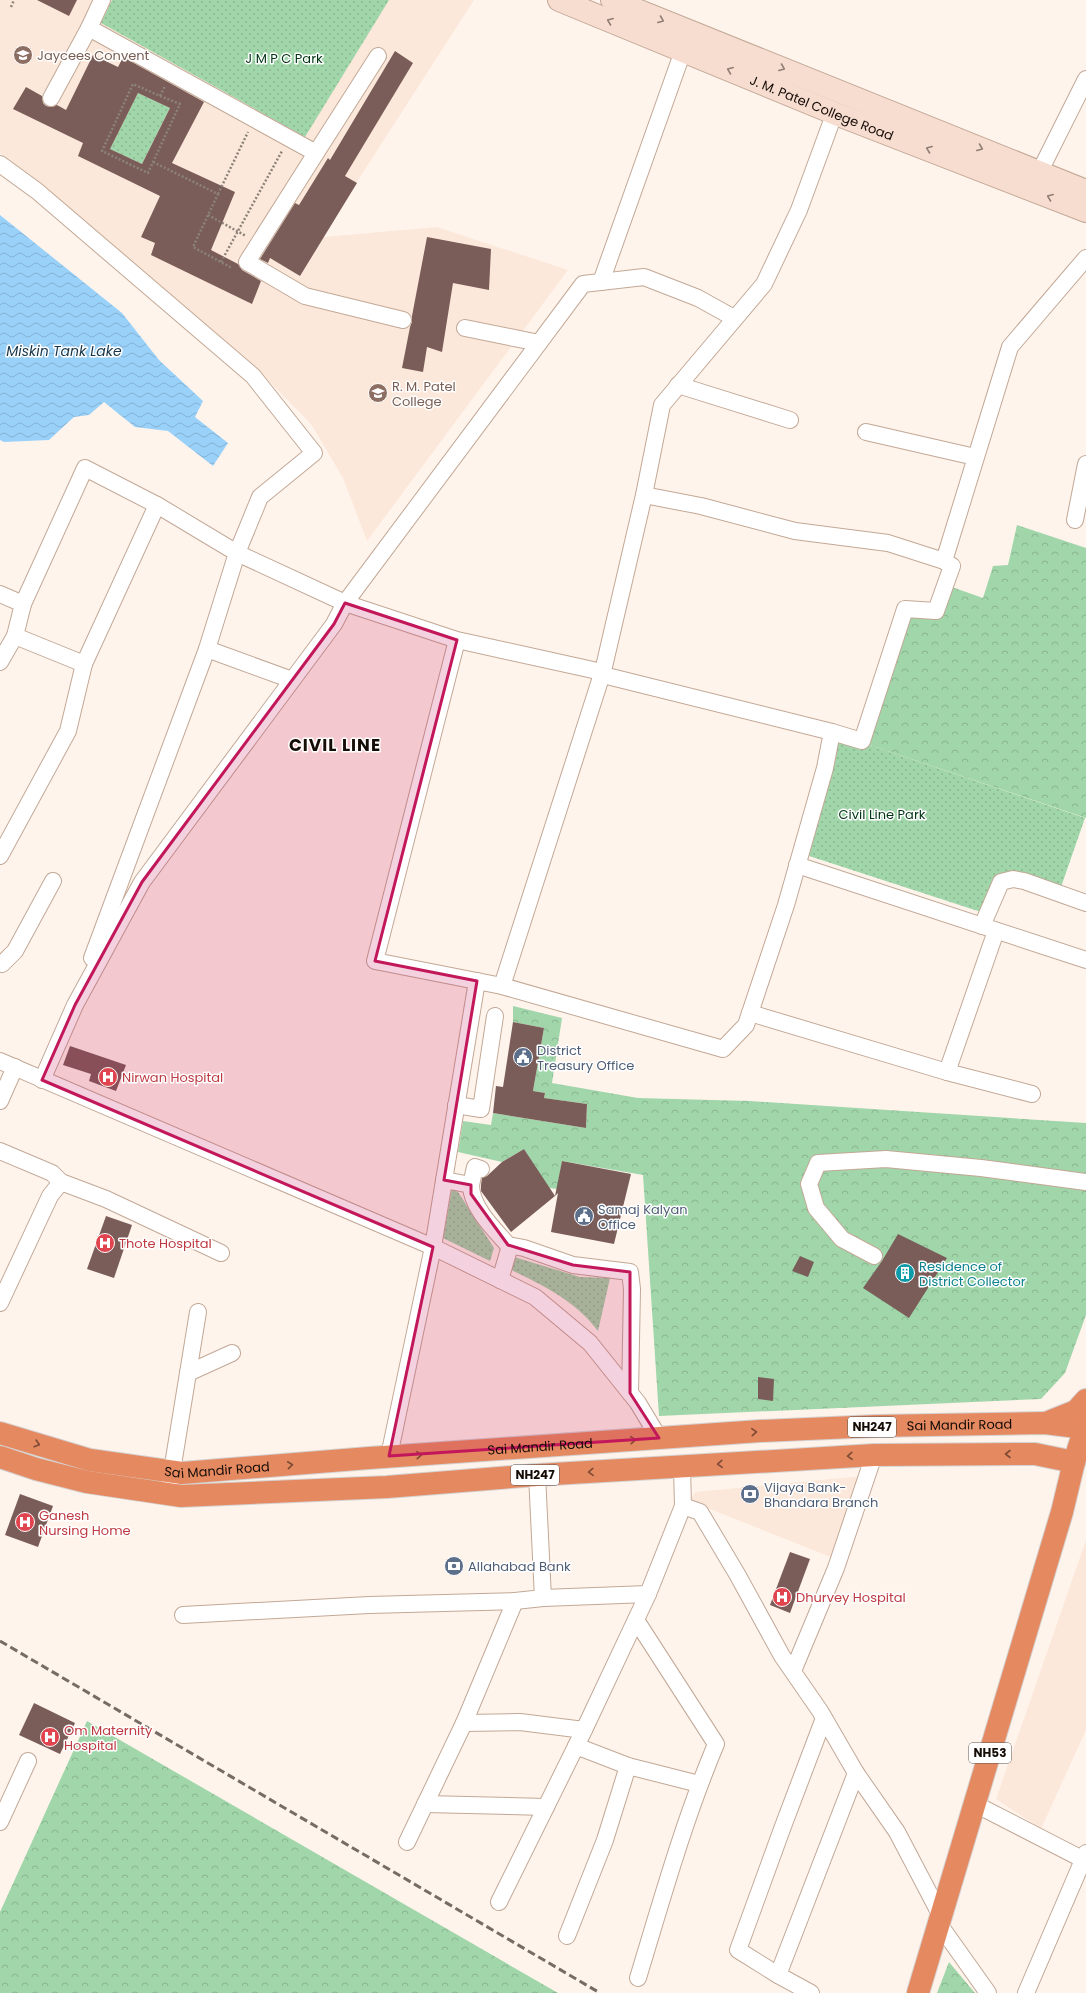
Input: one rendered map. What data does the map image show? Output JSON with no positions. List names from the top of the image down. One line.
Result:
{"streets":{"highway":["Sai Mandir Road","NH247","NH53"],"main road":["J. M. Patel College Road"]},"crossings":[["Sai Mandir Road","NH53"]],"districts":["CIVIL LINE"],"water":["Miskin Tank Lake"],"parks":["J M P C Park","Civil Line Park"],"places":{"school or university":["Jaycees Convent","R. M. Patel College"],"public building":["District Treasury Office","Samaj Kalyan Office"],"hospital":["Nirwan Hospital","Thote Hospital","Ganesh Nursing Home","Dhurvey Hospital","Om Maternity Hospital"],"building":["Residence of District Collector"],"bank":["Vijaya Bank- Bhandara Branch","Allahabad Bank"]}}
